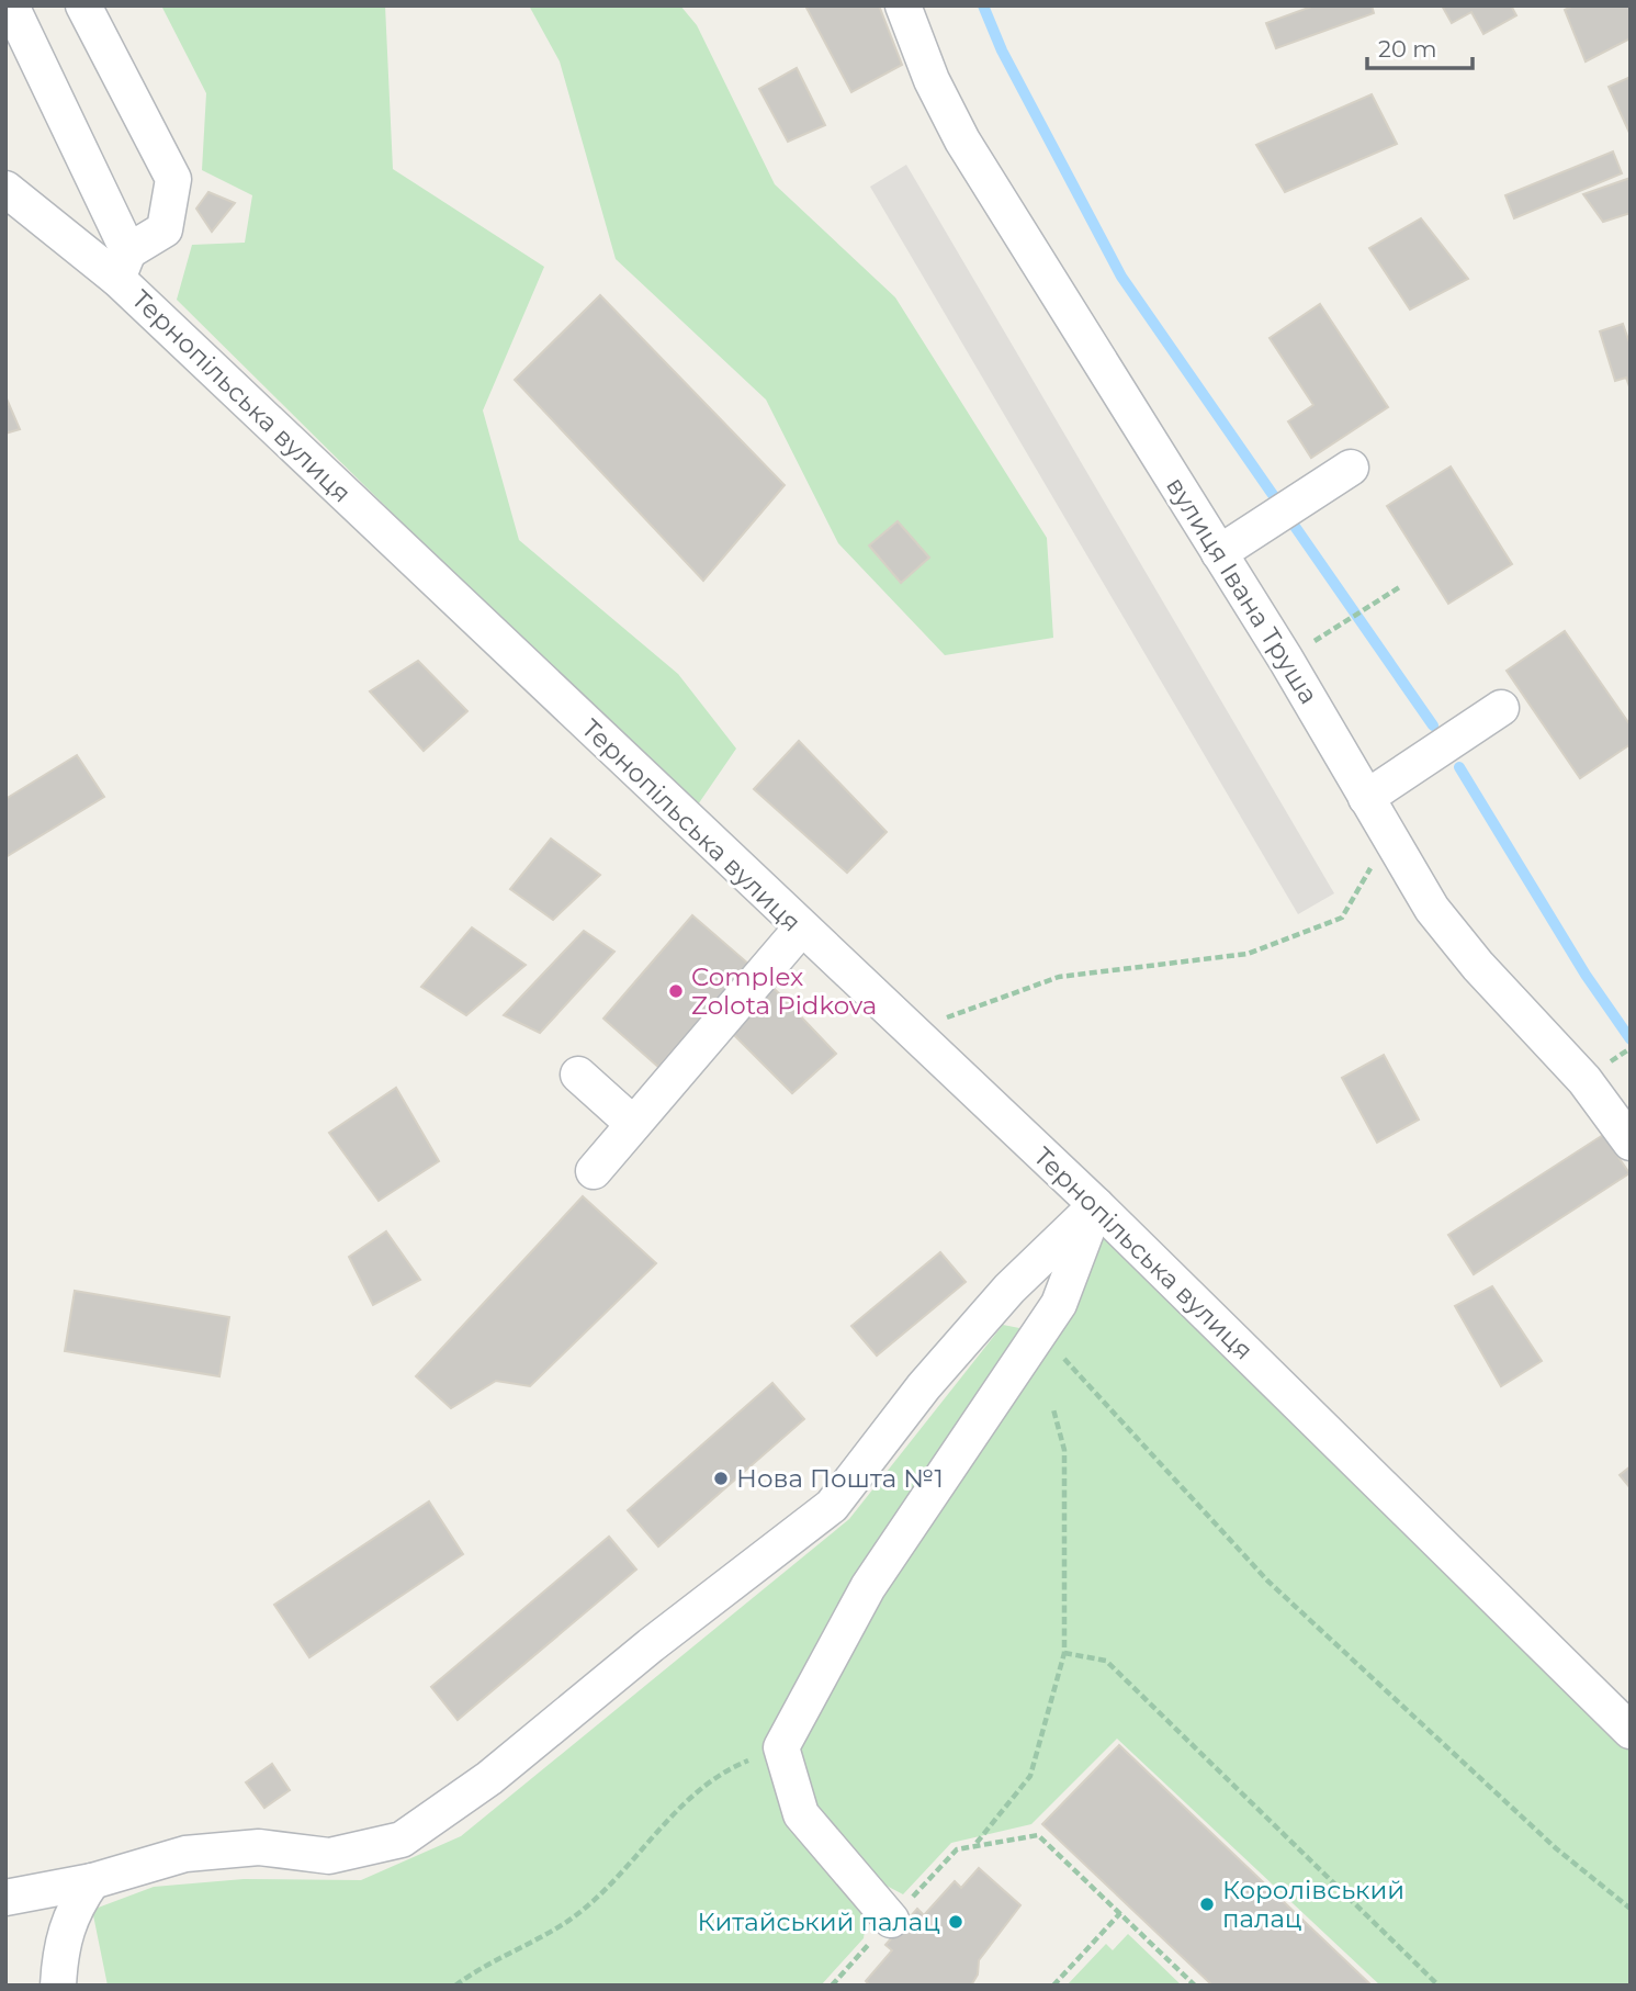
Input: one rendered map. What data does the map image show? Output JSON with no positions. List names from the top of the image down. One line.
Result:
{"streets":{"street":["Тернопільська вулиця","вулиця Івана Труша"]},"places":["Complex Zolota Pidkova","Нова Пошта №1","Королівський палац","Китайський палац"],"scale_bar":"20 m"}
